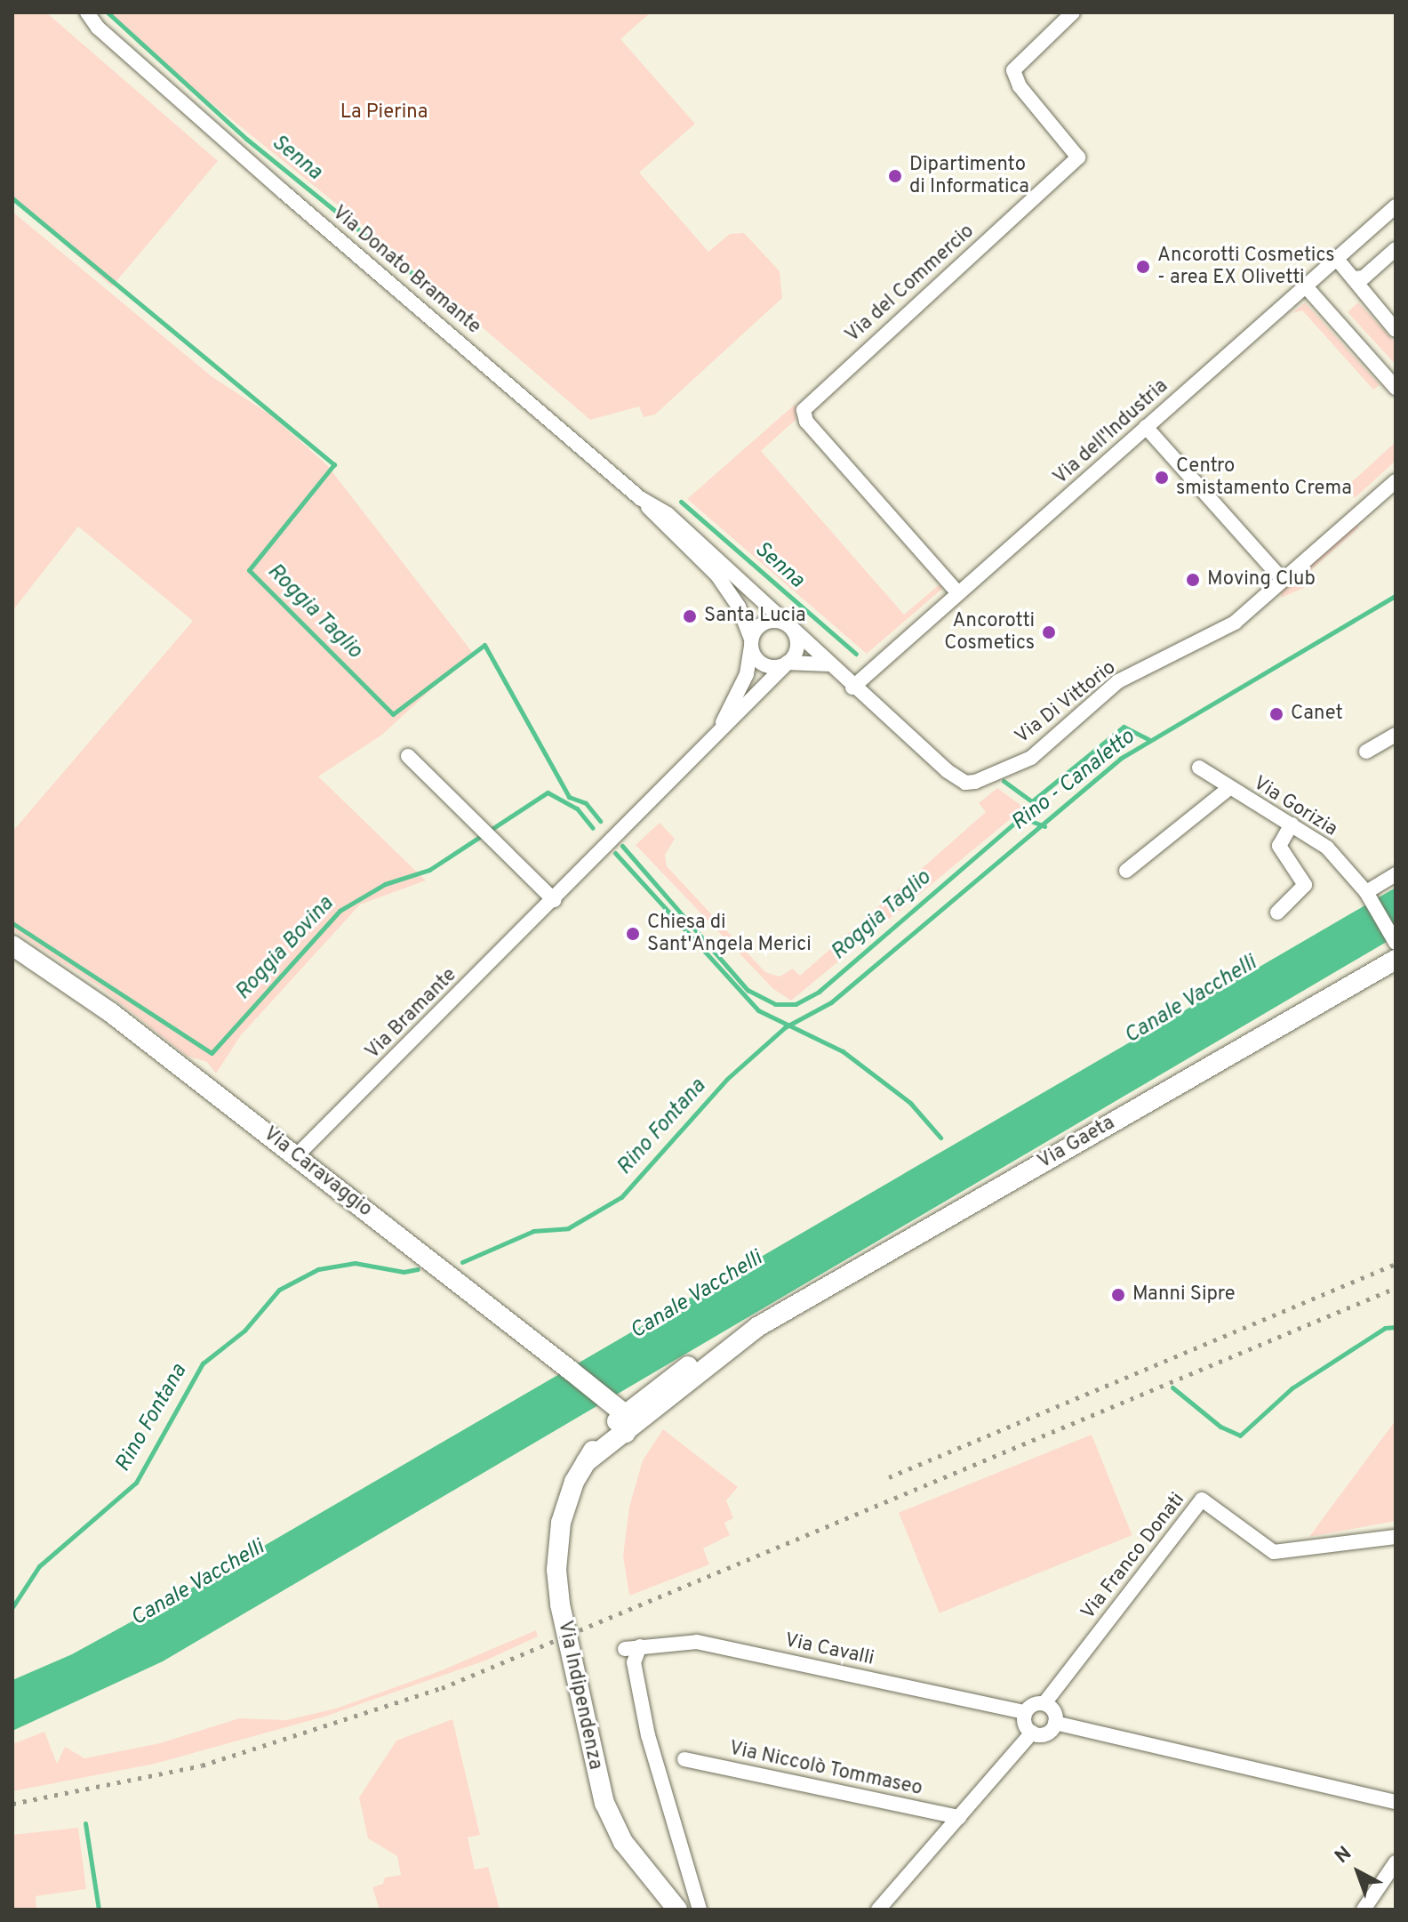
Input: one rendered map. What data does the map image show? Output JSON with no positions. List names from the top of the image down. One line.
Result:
{"streets":{"main road":["Via Gaeta","Via Caravaggio","Via Indipendenza"],"street":["Via Donato Bramante","Via del Commercio","Via dell'Industria","Via Di Vittorio","Via Gorizia","Via Bramante","Via Franco Donati","Via Cavalli","Via Niccolò Tommaseo"]},"crossings":[["Via Donato Bramante","Via Di Vittorio"],["Via Donato Bramante","Via Bramante"],["Via del Commercio","Via dell'Industria"],["Via dell'Industria","Via Di Vittorio"],["Via Di Vittorio","Via Bramante"],["Via Bramante","Via Caravaggio"],["Via Gaeta","Via Caravaggio"],["Via Gaeta","Via Indipendenza"],["Via Caravaggio","Via Indipendenza"],["Via Franco Donati","Via Cavalli"]],"water":["Senna","Roggia Taglio","Rino - Canaletto","Roggia Bovina","Canale Vacchelli","Rino Fontana"],"parks":["La Pierina"],"places":["Dipartimento di Informatica","Ancorotti Cosmetics - area EX Olivetti","Centro smistamento Crema","Moving Club","Santa Lucia","Ancorotti Cosmetics","Canet","Chiesa di Sant'Angela Merici","Manni Sipre"],"north":"top left"}
